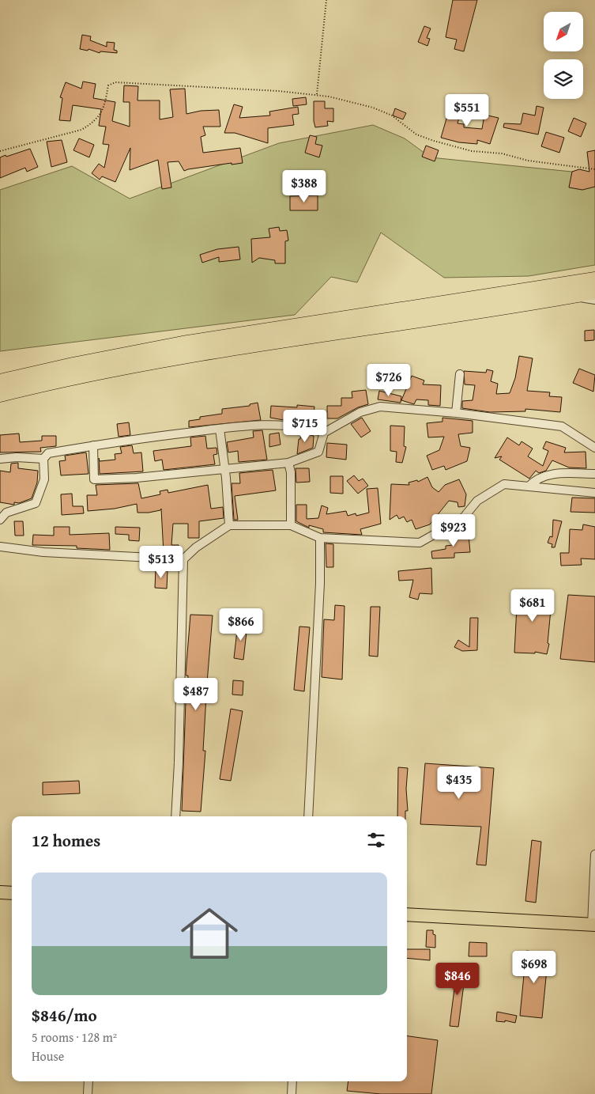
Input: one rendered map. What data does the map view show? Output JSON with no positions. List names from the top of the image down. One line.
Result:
{"north":"bottom left","page":{"price":["$551","$388","$726","$715","$923","$513","$681","$866","$487","$435","$698","$846"],"heading":"12 homes","list":[{"name":"$846/mo","note":"5 rooms · 128 m² · House"}]}}
